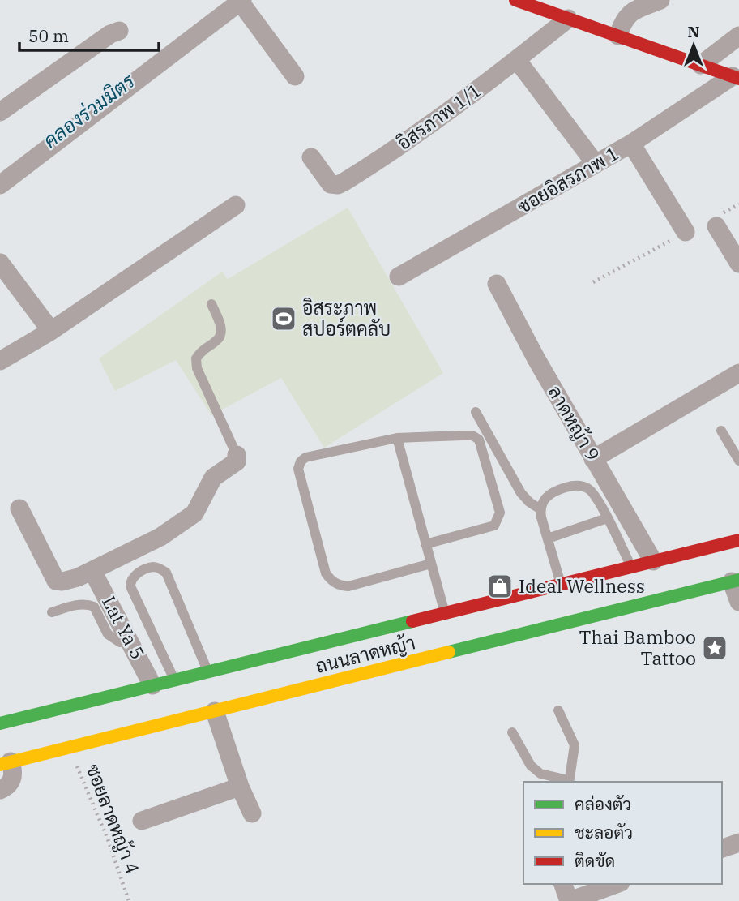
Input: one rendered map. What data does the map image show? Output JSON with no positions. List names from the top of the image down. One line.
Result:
{"streets":{"main road":["ถนนลาดหญ้า"],"street":["อิสรภาพ 1/1","ซอยอิสรภาพ 1","ลาดหญ้า 9","Lat Ya 5"],"path":["ซอยลาดหญ้า 4"]},"crossings":[["ลาดหญ้า 9","ถนนลาดหญ้า"],["Lat Ya 5","ถนนลาดหญ้า"],["ถนนลาดหญ้า","ซอยลาดหญ้า 4"]],"water":["คลองร่วมมิตร"],"places":{"sports":["อิสระภาพ สปอร์ตคลับ"],"shop":["Ideal Wellness"],"place":["Thai Bamboo Tattoo"]},"legend":["คล่องตัว","ชะลอตัว","ติดขัด"],"scale_bar":"50 m","north":"top"}
